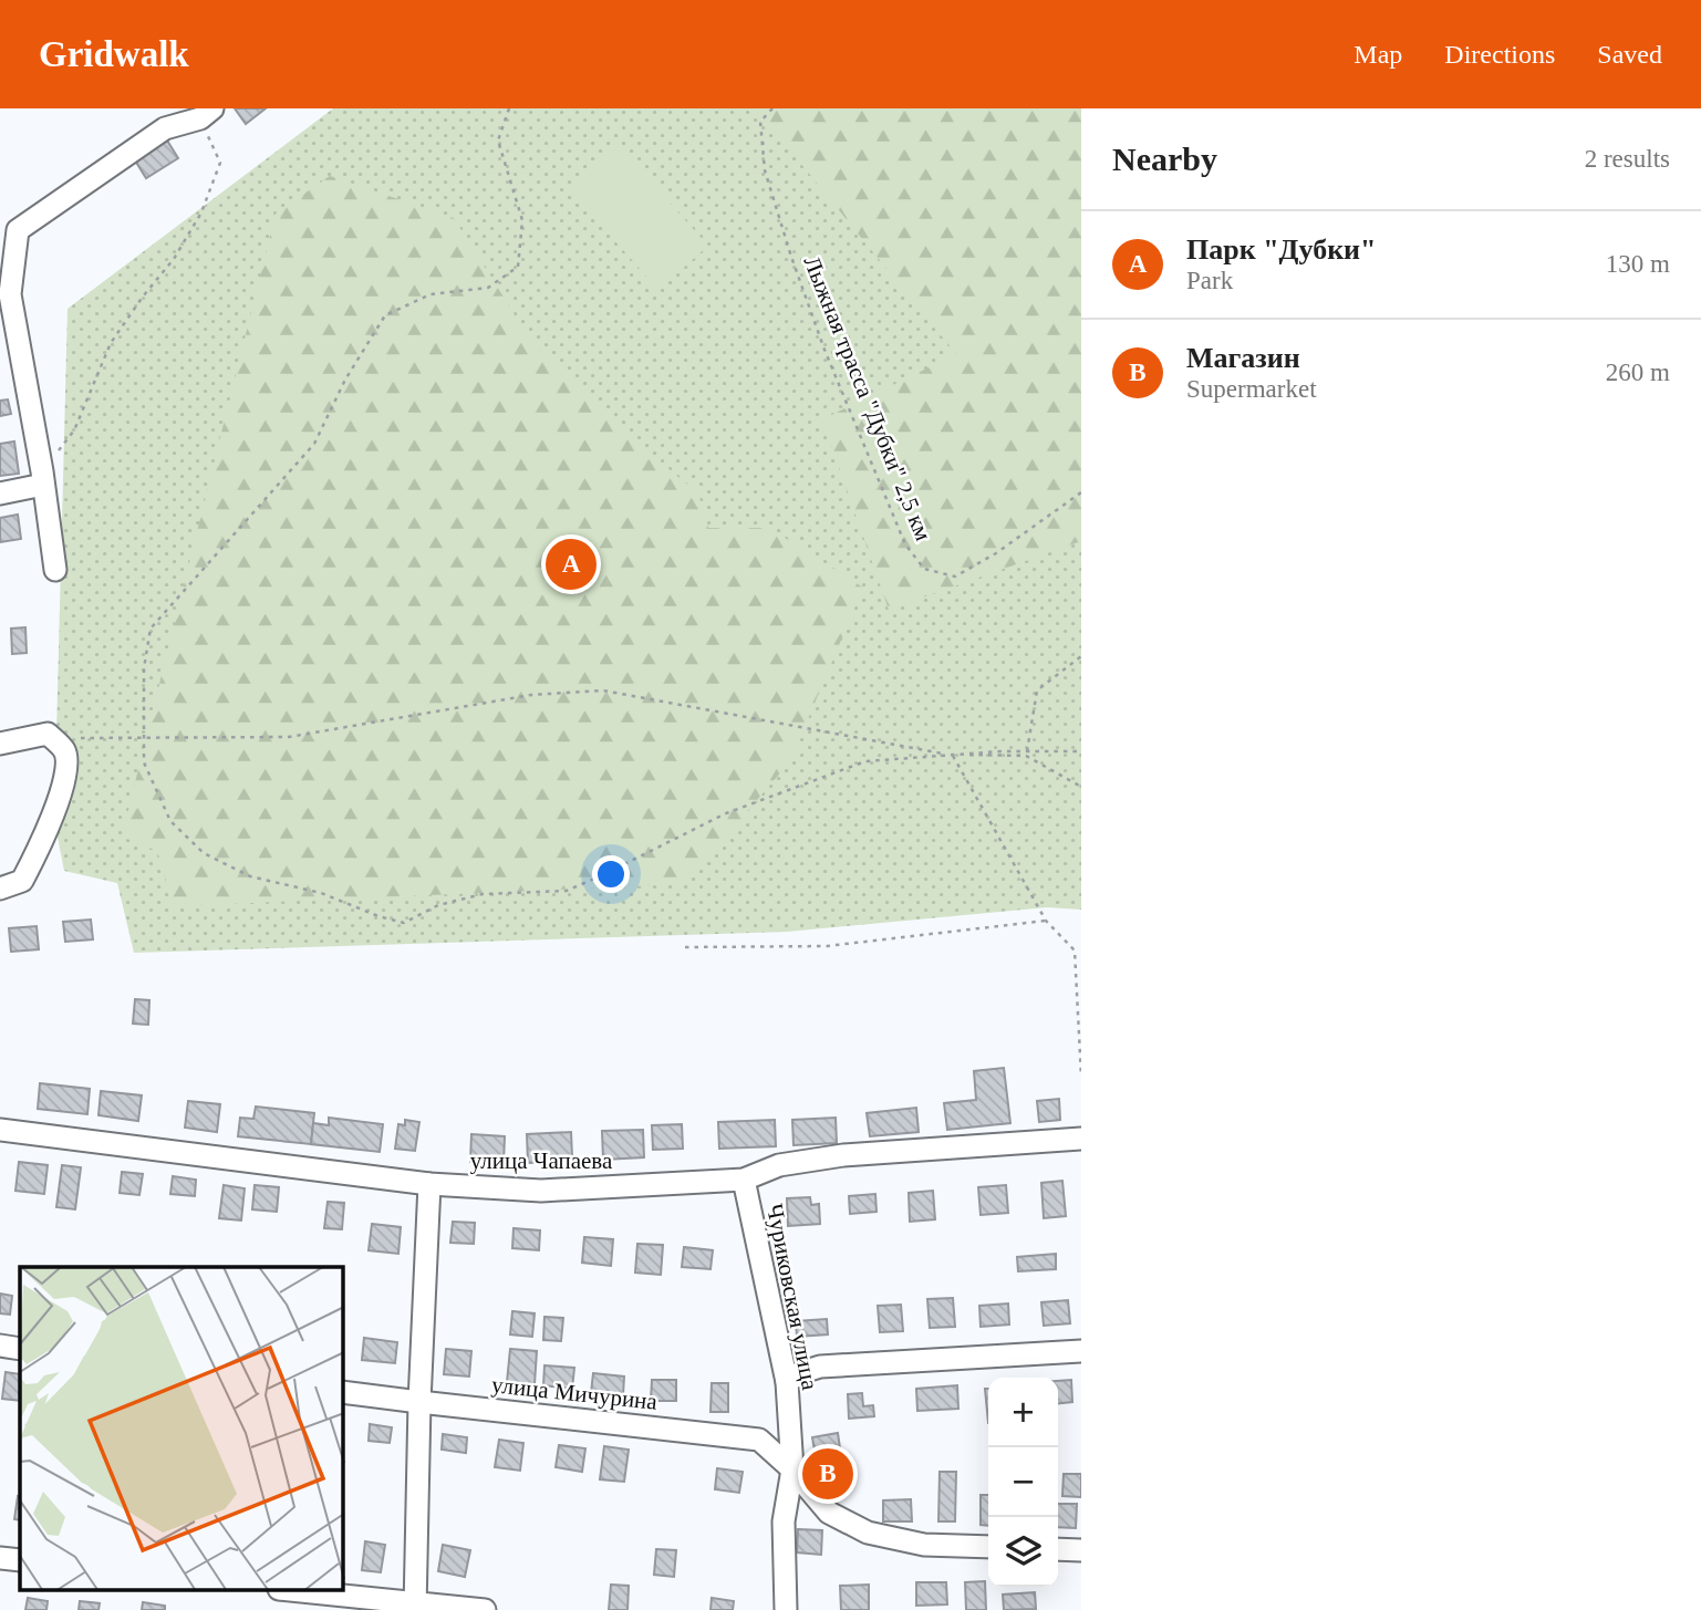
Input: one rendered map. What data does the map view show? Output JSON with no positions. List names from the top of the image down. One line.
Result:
{"streets":{"street":["улица Чапаева","Чуриковская улица","улица Мичурина"],"path":["Лыжная трасса \"Дубки\" 2,5 км"]},"crossings":[["улица Чапаева","Чуриковская улица"],["Чуриковская улица","улица Мичурина"]],"page":{"header":"Gridwalk","nav":["Map","Directions","Saved"],"heading":["Nearby","2 results"],"list":[{"mark":"A","name":"Парк \"Дубки\"","note":"Park","value":"130 m"},{"mark":"B","name":"Магазин","note":"Supermarket","value":"260 m"}],"pins":["A","B"],"map_buttons":["+","−"]}}
